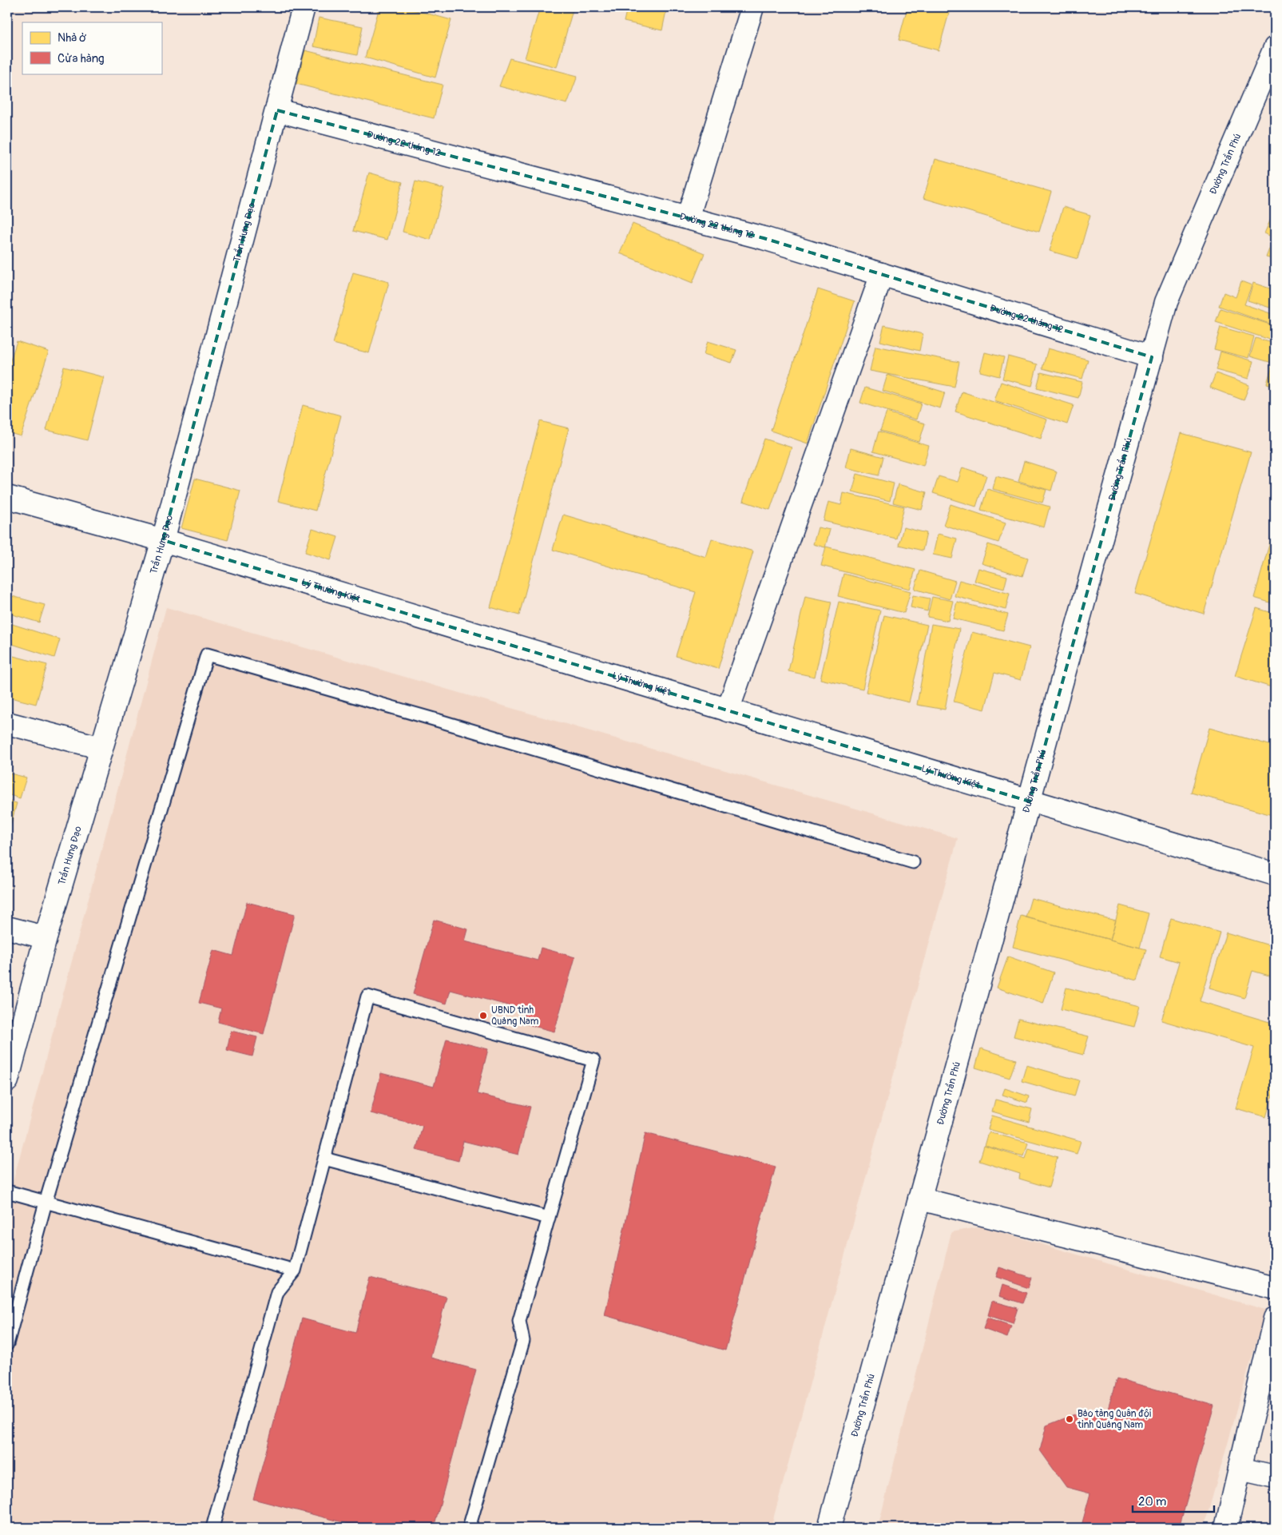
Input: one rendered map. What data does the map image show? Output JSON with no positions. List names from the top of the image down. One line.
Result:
{"streets":{"street":["Đường 22 tháng 12","Đường Trần Phú","Trần Hưng Đạo","Lý Thường Kiệt"]},"crossings":[["Đường 22 tháng 12","Đường Trần Phú"],["Đường 22 tháng 12","Trần Hưng Đạo"],["Đường Trần Phú","Lý Thường Kiệt"],["Trần Hưng Đạo","Lý Thường Kiệt"]],"places":["UBND tỉnh Quảng Nam","Bảo tàng Quân đội tỉnh Quảng Nam"],"legend":["Nhà ở","Cửa hàng"],"scale_bar":"20 m"}
